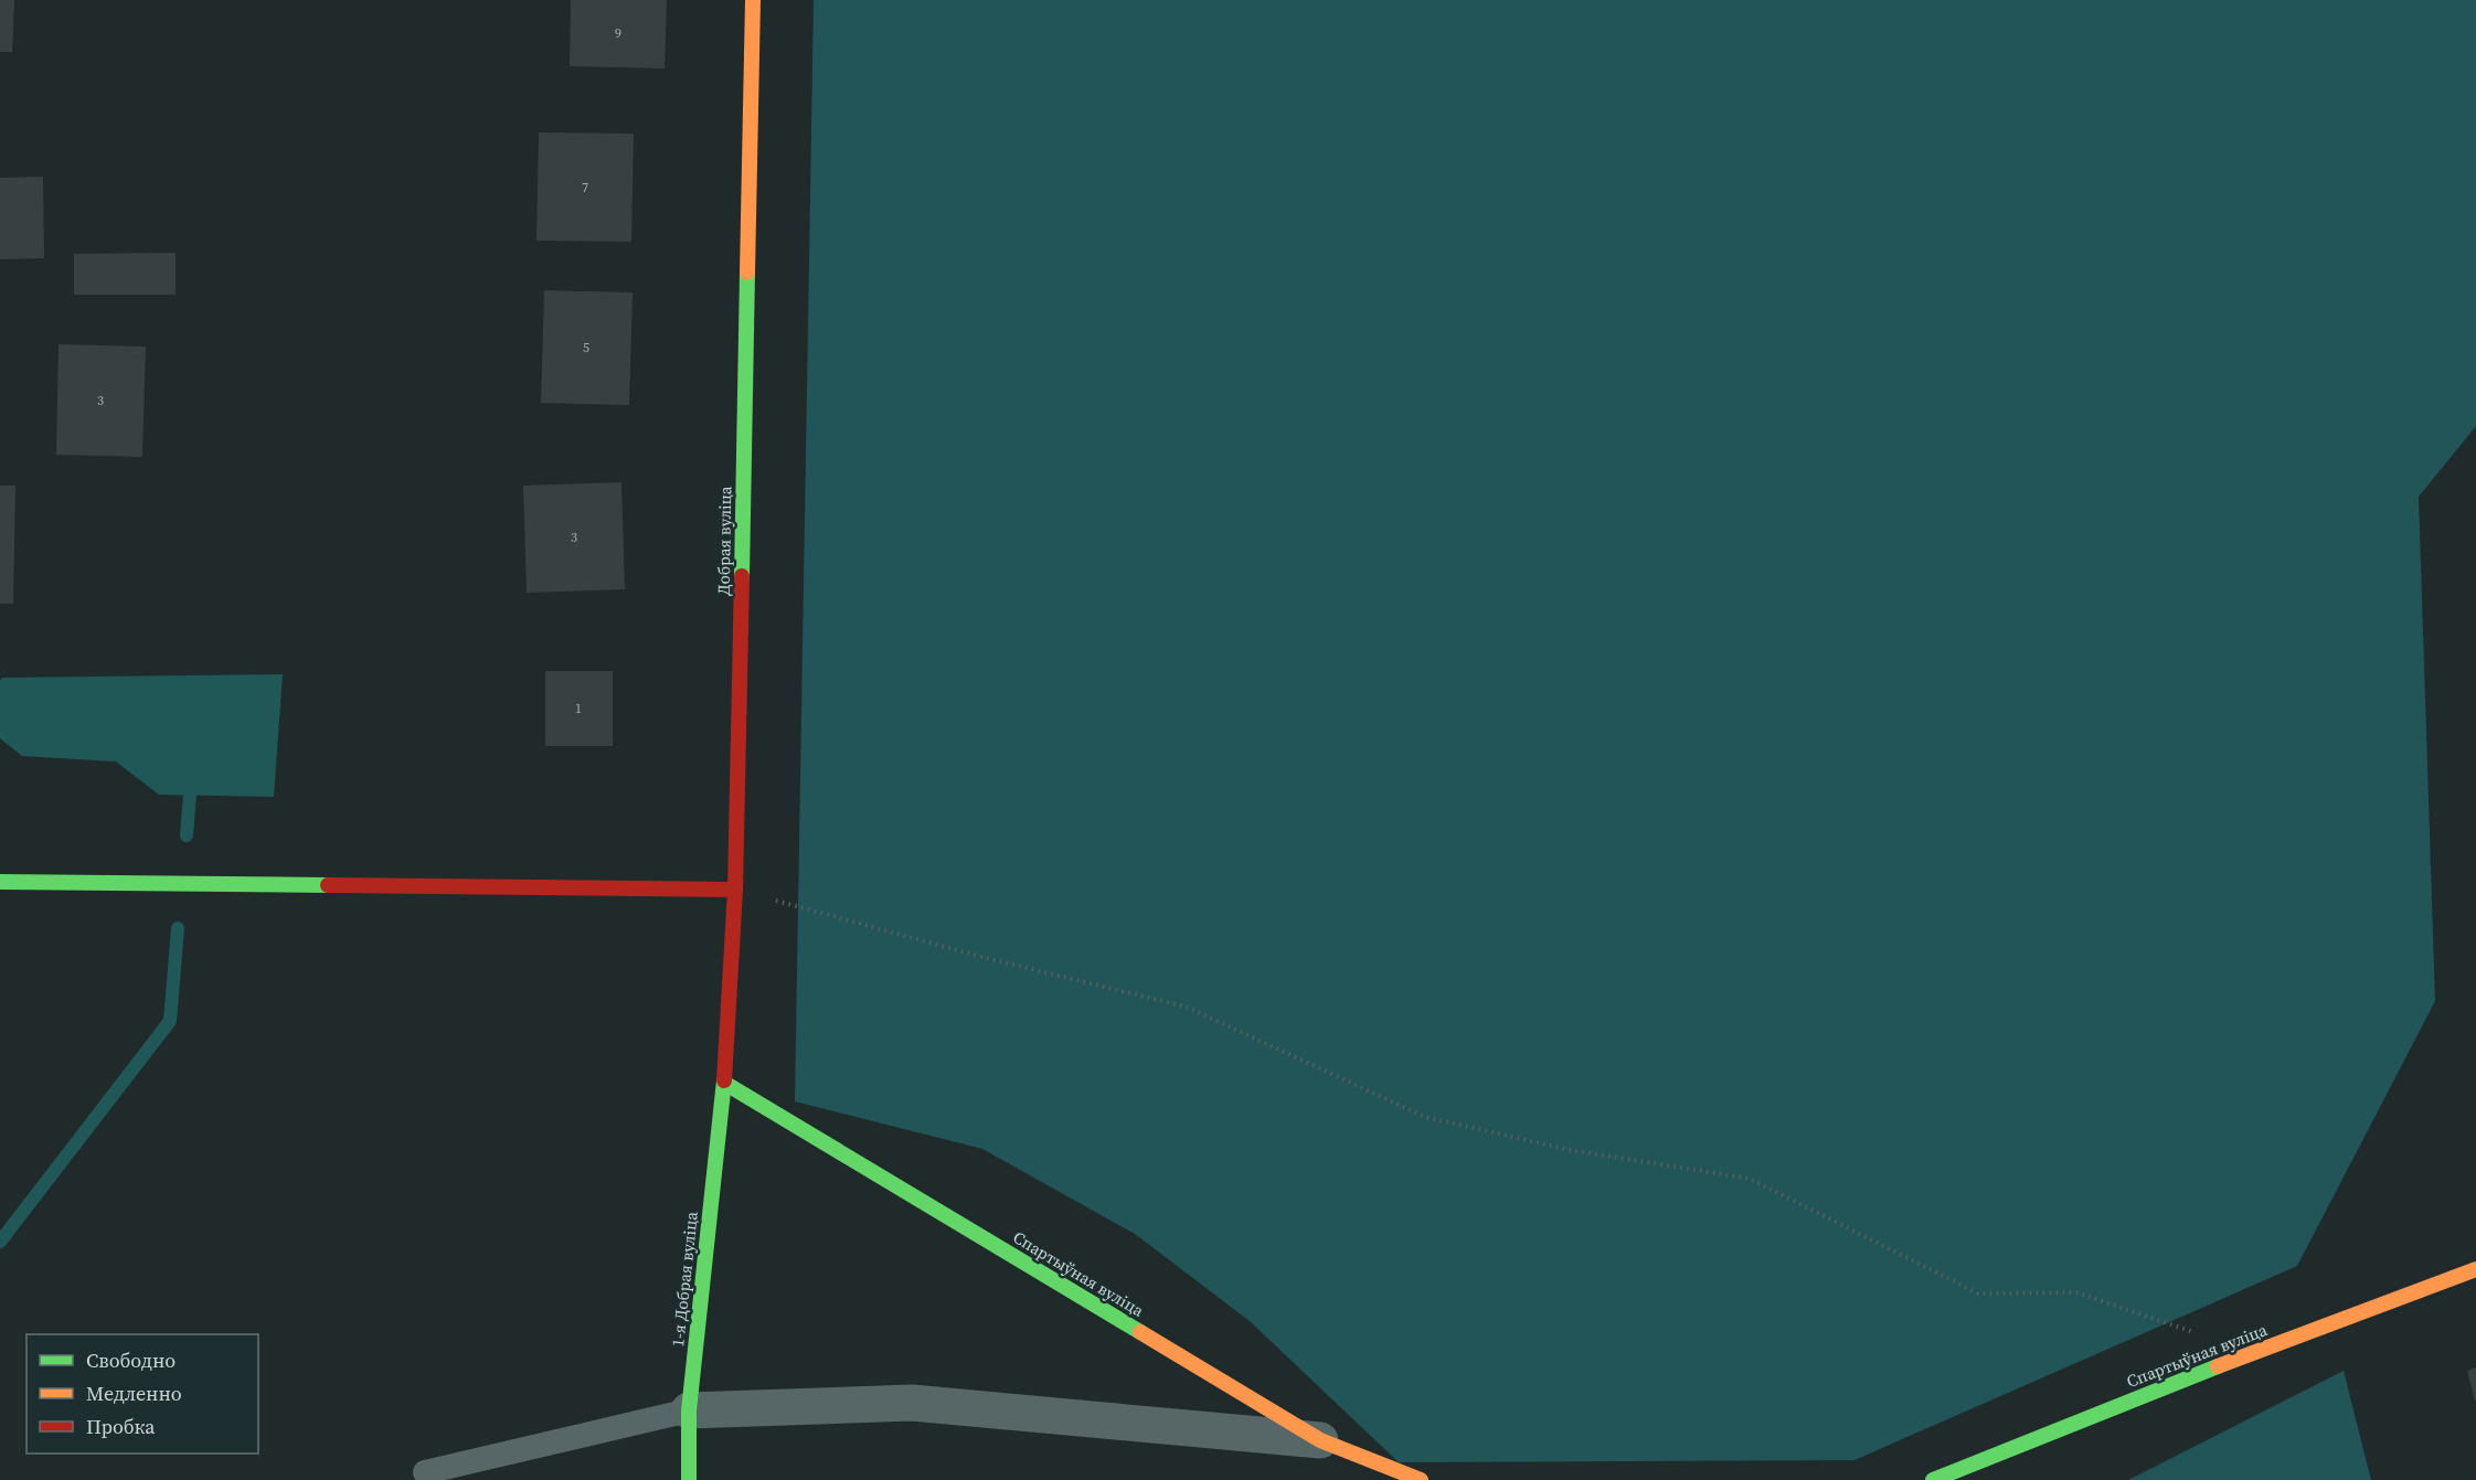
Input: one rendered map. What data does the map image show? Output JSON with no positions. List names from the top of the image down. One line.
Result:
{"streets":{"street":["Добрая вуліца","Спартыўная вуліца","1-я Добрая вуліца"]},"crossings":[["Добрая вуліца","Спартыўная вуліца"],["Добрая вуліца","1-я Добрая вуліца"],["Спартыўная вуліца","1-я Добрая вуліца"]],"house_numbers":["9","7","5","3","3","1"],"legend":["Свободно","Медленно","Пробка"]}
